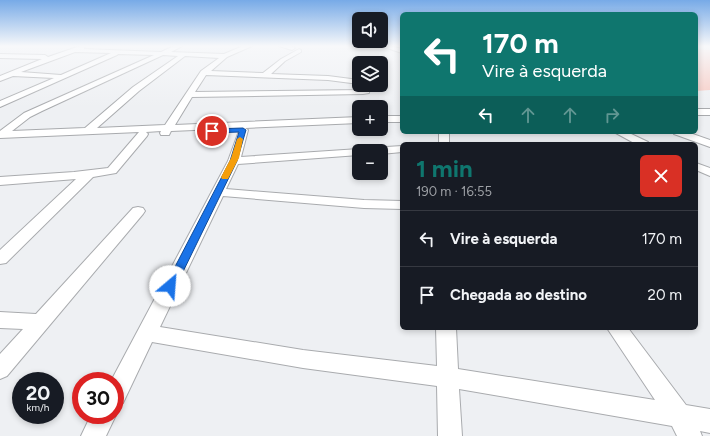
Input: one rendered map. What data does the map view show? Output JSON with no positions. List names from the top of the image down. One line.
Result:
{"page":{"map_buttons":["+","−"],"turn":["170 m","Vire à esquerda"],"heading":["1 min","190 m · 16:55"],"list":[{"name":"Vire à esquerda","value":"170 m"},{"name":"Chegada ao destino","value":"20 m"}],"speed":"20 km/h","limit":"30"}}
